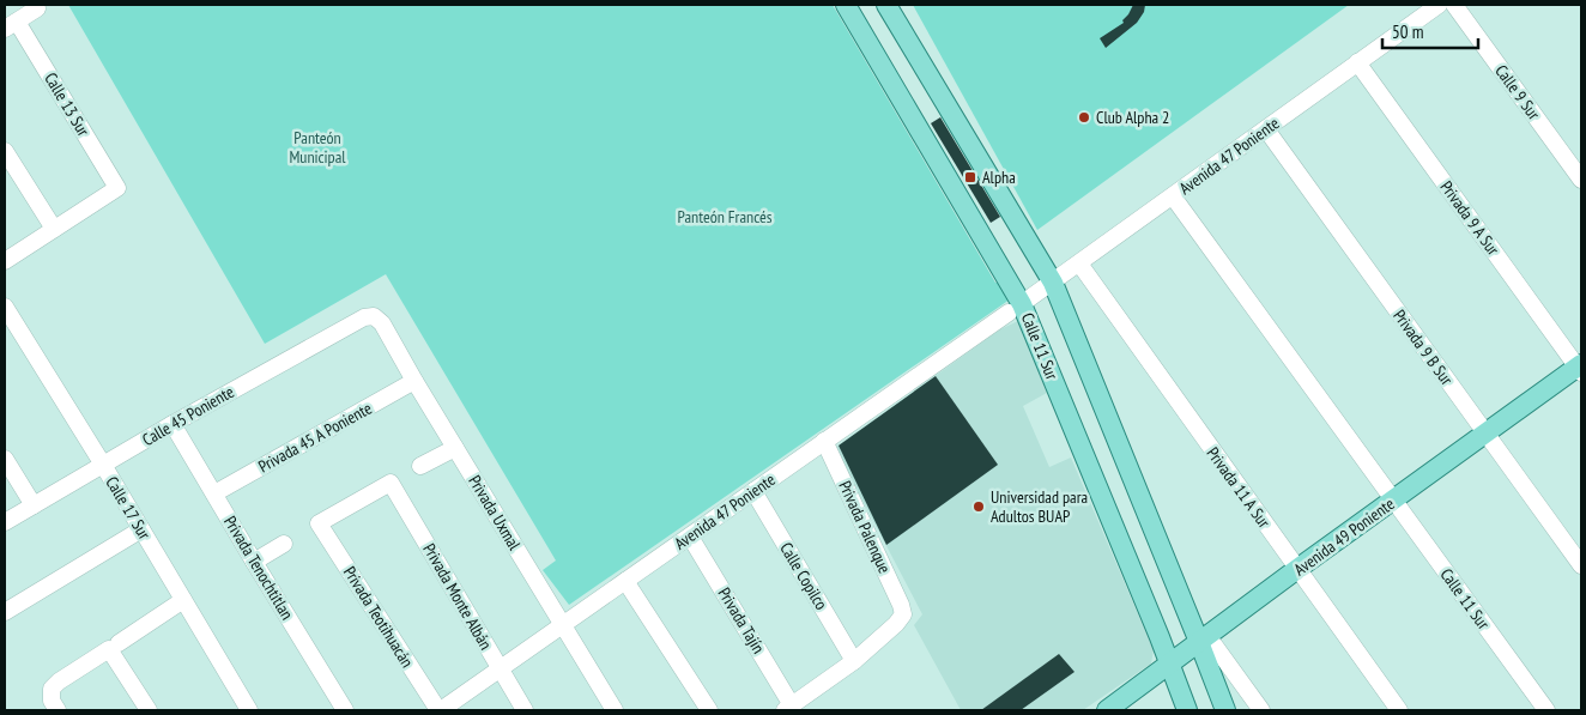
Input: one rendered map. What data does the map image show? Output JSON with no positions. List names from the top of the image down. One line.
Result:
{"streets":{"main road":["Calle 11 Sur","Avenida 49 Poniente"],"street":["Calle 9 Sur","Calle 13 Sur","Avenida 47 Poniente","Privada 9 A Sur","Privada 9 B Sur","Calle 45 Poniente","Privada 45 A Poniente","Privada 11 A Sur","Calle 17 Sur","Privada Uxmal","Privada Palenque","Privada Tenochtitlan","Calle Copilco","Privada Monte Albán","Privada Teotihuacán","Privada Tajín"]},"crossings":[["Avenida 47 Poniente","Privada 9 A Sur"],["Avenida 47 Poniente","Calle 11 Sur"],["Avenida 47 Poniente","Privada 9 B Sur"],["Avenida 47 Poniente","Privada 11 A Sur"],["Avenida 47 Poniente","Privada Uxmal"],["Avenida 47 Poniente","Privada Palenque"],["Avenida 47 Poniente","Calle Copilco"],["Avenida 47 Poniente","Privada Monte Albán"],["Avenida 47 Poniente","Privada Teotihuacán"],["Avenida 47 Poniente","Privada Tajín"],["Privada 9 A Sur","Avenida 49 Poniente"],["Calle 11 Sur","Avenida 49 Poniente"],["Privada 9 B Sur","Avenida 49 Poniente"],["Calle 45 Poniente","Calle 17 Sur"],["Calle 45 Poniente","Privada Uxmal"],["Calle 45 Poniente","Privada Tenochtitlan"],["Privada 45 A Poniente","Privada Uxmal"],["Privada 45 A Poniente","Privada Tenochtitlan"],["Privada 11 A Sur","Avenida 49 Poniente"],["Privada Palenque","Calle Copilco"],["Privada Monte Albán","Privada Teotihuacán"]],"parks":["Panteón Municipal","Panteón Francés"],"places":{"other":["Club Alpha 2","Universidad para Adultos BUAP"],"transit":["Alpha"]},"scale_bar":"50 m"}
